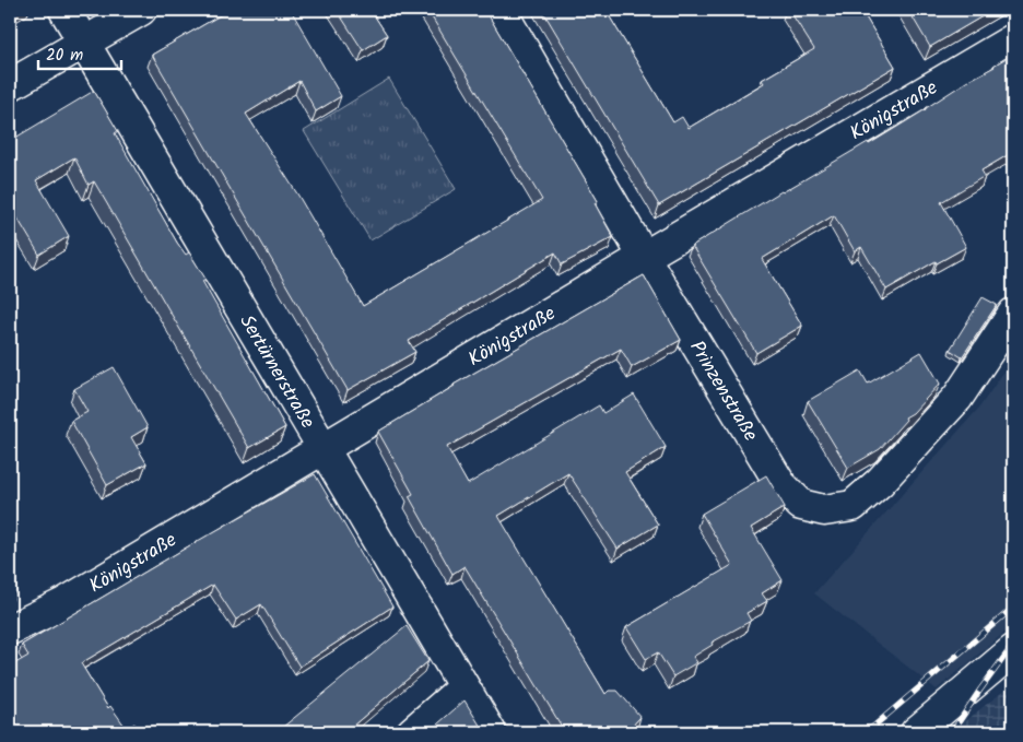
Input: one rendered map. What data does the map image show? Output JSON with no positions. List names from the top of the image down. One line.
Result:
{"streets":{"street":["Königstraße","Sertürnerstraße","Prinzenstraße"]},"crossings":[["Königstraße","Sertürnerstraße"],["Königstraße","Prinzenstraße"]],"scale_bar":"20 m"}
